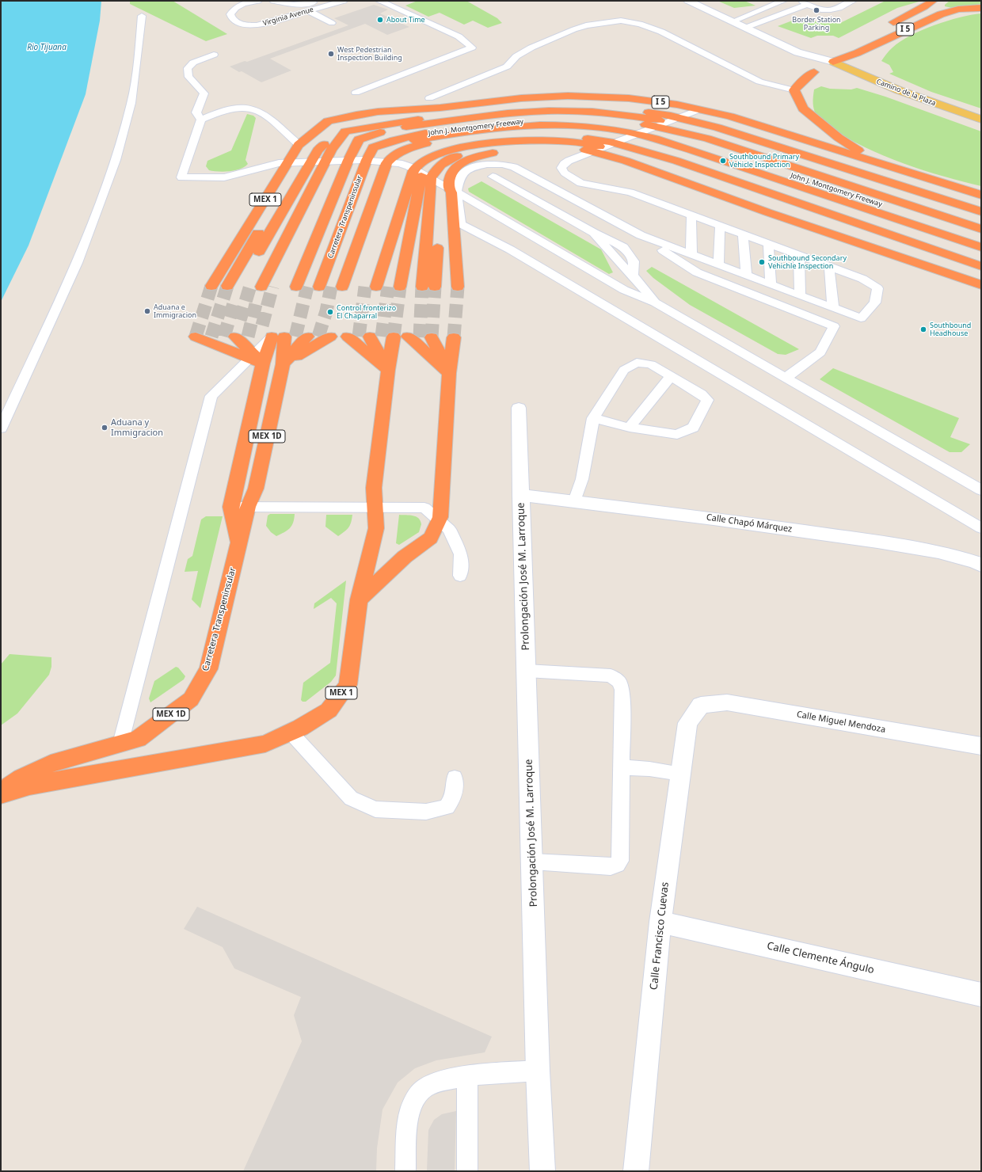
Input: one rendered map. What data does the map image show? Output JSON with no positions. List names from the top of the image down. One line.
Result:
{"streets":{"highway":["I 5","John J. Montgomery Freeway","MEX 1","Carretera Transpeninsular","MEX 1D"],"main road":["Camino de la Plaza"],"street":["Calle Chapó Márquez","Prolongación José M. Larroque","Calle Miguel Mendoza","Calle Francisco Cuevas","Calle Clemente Ángulo"],"lane":["Virginia Avenue"]},"crossings":[["I 5","Camino de la Plaza"],["I 5","John J. Montgomery Freeway"],["I 5","MEX 1"],["I 5","Carretera Transpeninsular"],["John J. Montgomery Freeway","MEX 1"],["John J. Montgomery Freeway","Carretera Transpeninsular"],["MEX 1","Carretera Transpeninsular"],["Calle Chapó Márquez","Prolongación José M. Larroque"],["Calle Miguel Mendoza","Calle Francisco Cuevas"],["Calle Francisco Cuevas","Calle Clemente Ángulo"]],"water":["Rio Tijuana"],"places":["Border Station Parking","About Time","West Pedestrian Inspection Building","Southbound Primary Vehicle Inspection","Southbound Secondary Vehichle Inspection","Aduana e Immigracion","Control fronterizo El Chaparral","Southbound Headhouse","Aduana y Immigracion"]}
